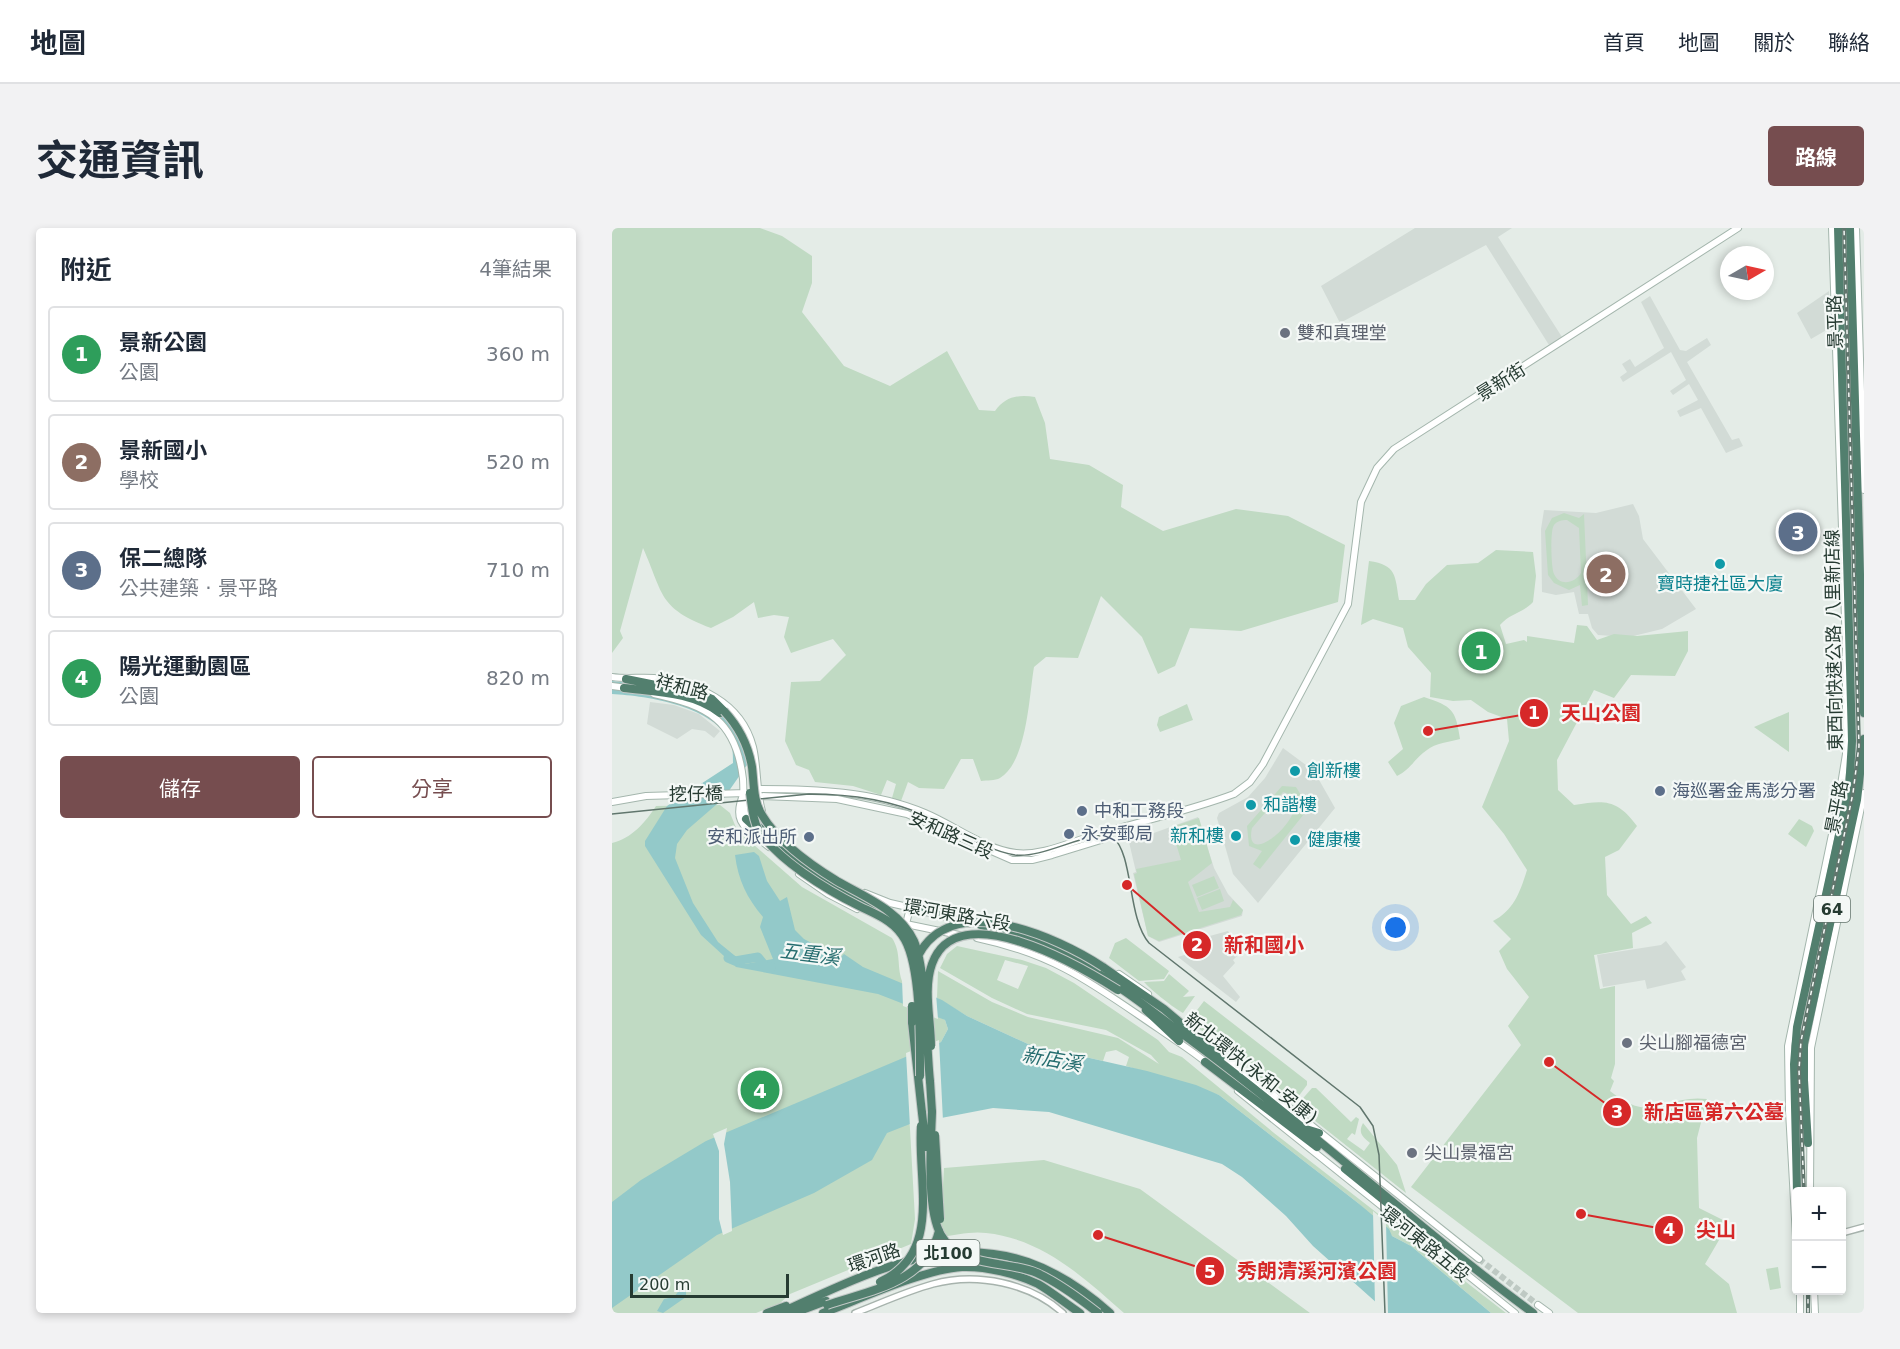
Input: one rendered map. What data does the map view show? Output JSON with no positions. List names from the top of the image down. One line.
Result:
{"streets":{"highway":["東西向快速公路 八里新店線","64","新北環快(永和-安康)","北100","環河路"],"main road":["景平路","景新街","祥和路","挖仔橋","安和路三段","環河東路六段","環河東路五段"]},"crossings":[["景平路","東西向快速公路 八里新店線"],["景新街","安和路三段"],["祥和路","安和路三段"],["祥和路","環河東路六段"],["挖仔橋","安和路三段"],["安和路三段","環河東路六段"],["環河東路六段","新北環快(永和-安康)"],["環河東路六段","環河東路五段"]],"water":["五重溪","新店溪"],"places":["雙和真理堂","寶時捷社區大廈","天山公園","創新樓","海巡署金馬澎分署","和諧樓","中和工務段","永安郵局","新和樓","安和派出所","健康樓","新和國小","尖山腳福德宮","新店區第六公墓","尖山景福宮","尖山","秀朗清溪河濱公園"],"scale_bar":"200 m","north":"right","page":{"header":"地圖","nav":["首頁","地圖","關於","聯絡"],"title":"交通資訊","buttons":["路線",["儲存","分享"]],"heading":["附近","4筆結果"],"list":[{"mark":"1","name":"景新公園","note":"公園","value":"360 m"},{"mark":"2","name":"景新國小","note":"學校","value":"520 m"},{"mark":"3","name":"保二總隊","note":"公共建築 · 景平路","value":"710 m"},{"mark":"4","name":"陽光運動園區","note":"公園","value":"820 m"}],"pins":["3","2","1","4"],"map_buttons":["+","−"],"scale":"200 m"}}
